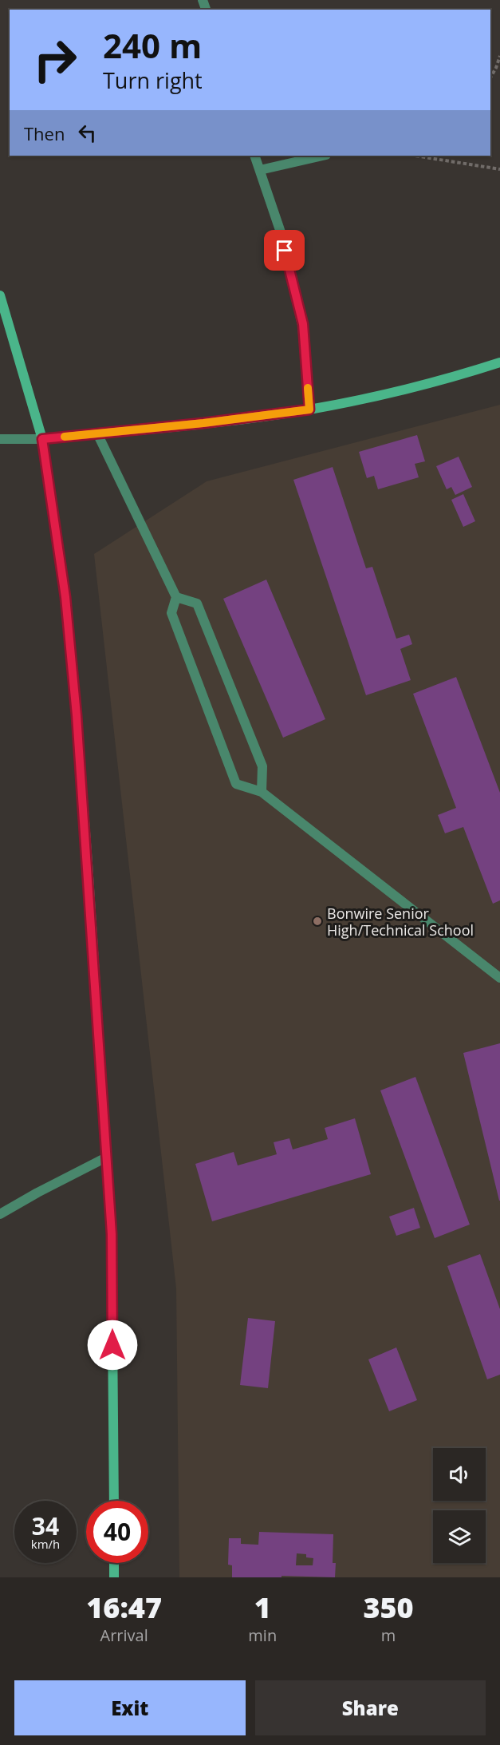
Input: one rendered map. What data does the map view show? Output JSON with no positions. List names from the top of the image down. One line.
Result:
{"places":["Bonwire Senior High/Technical School"],"page":{"turn":["240 m","Turn right"],"then":"Then","speed":"34 km/h","limit":"40","eta":["16:47","Arrival","1","min","350","m"],"buttons":["Exit","Share"]}}
